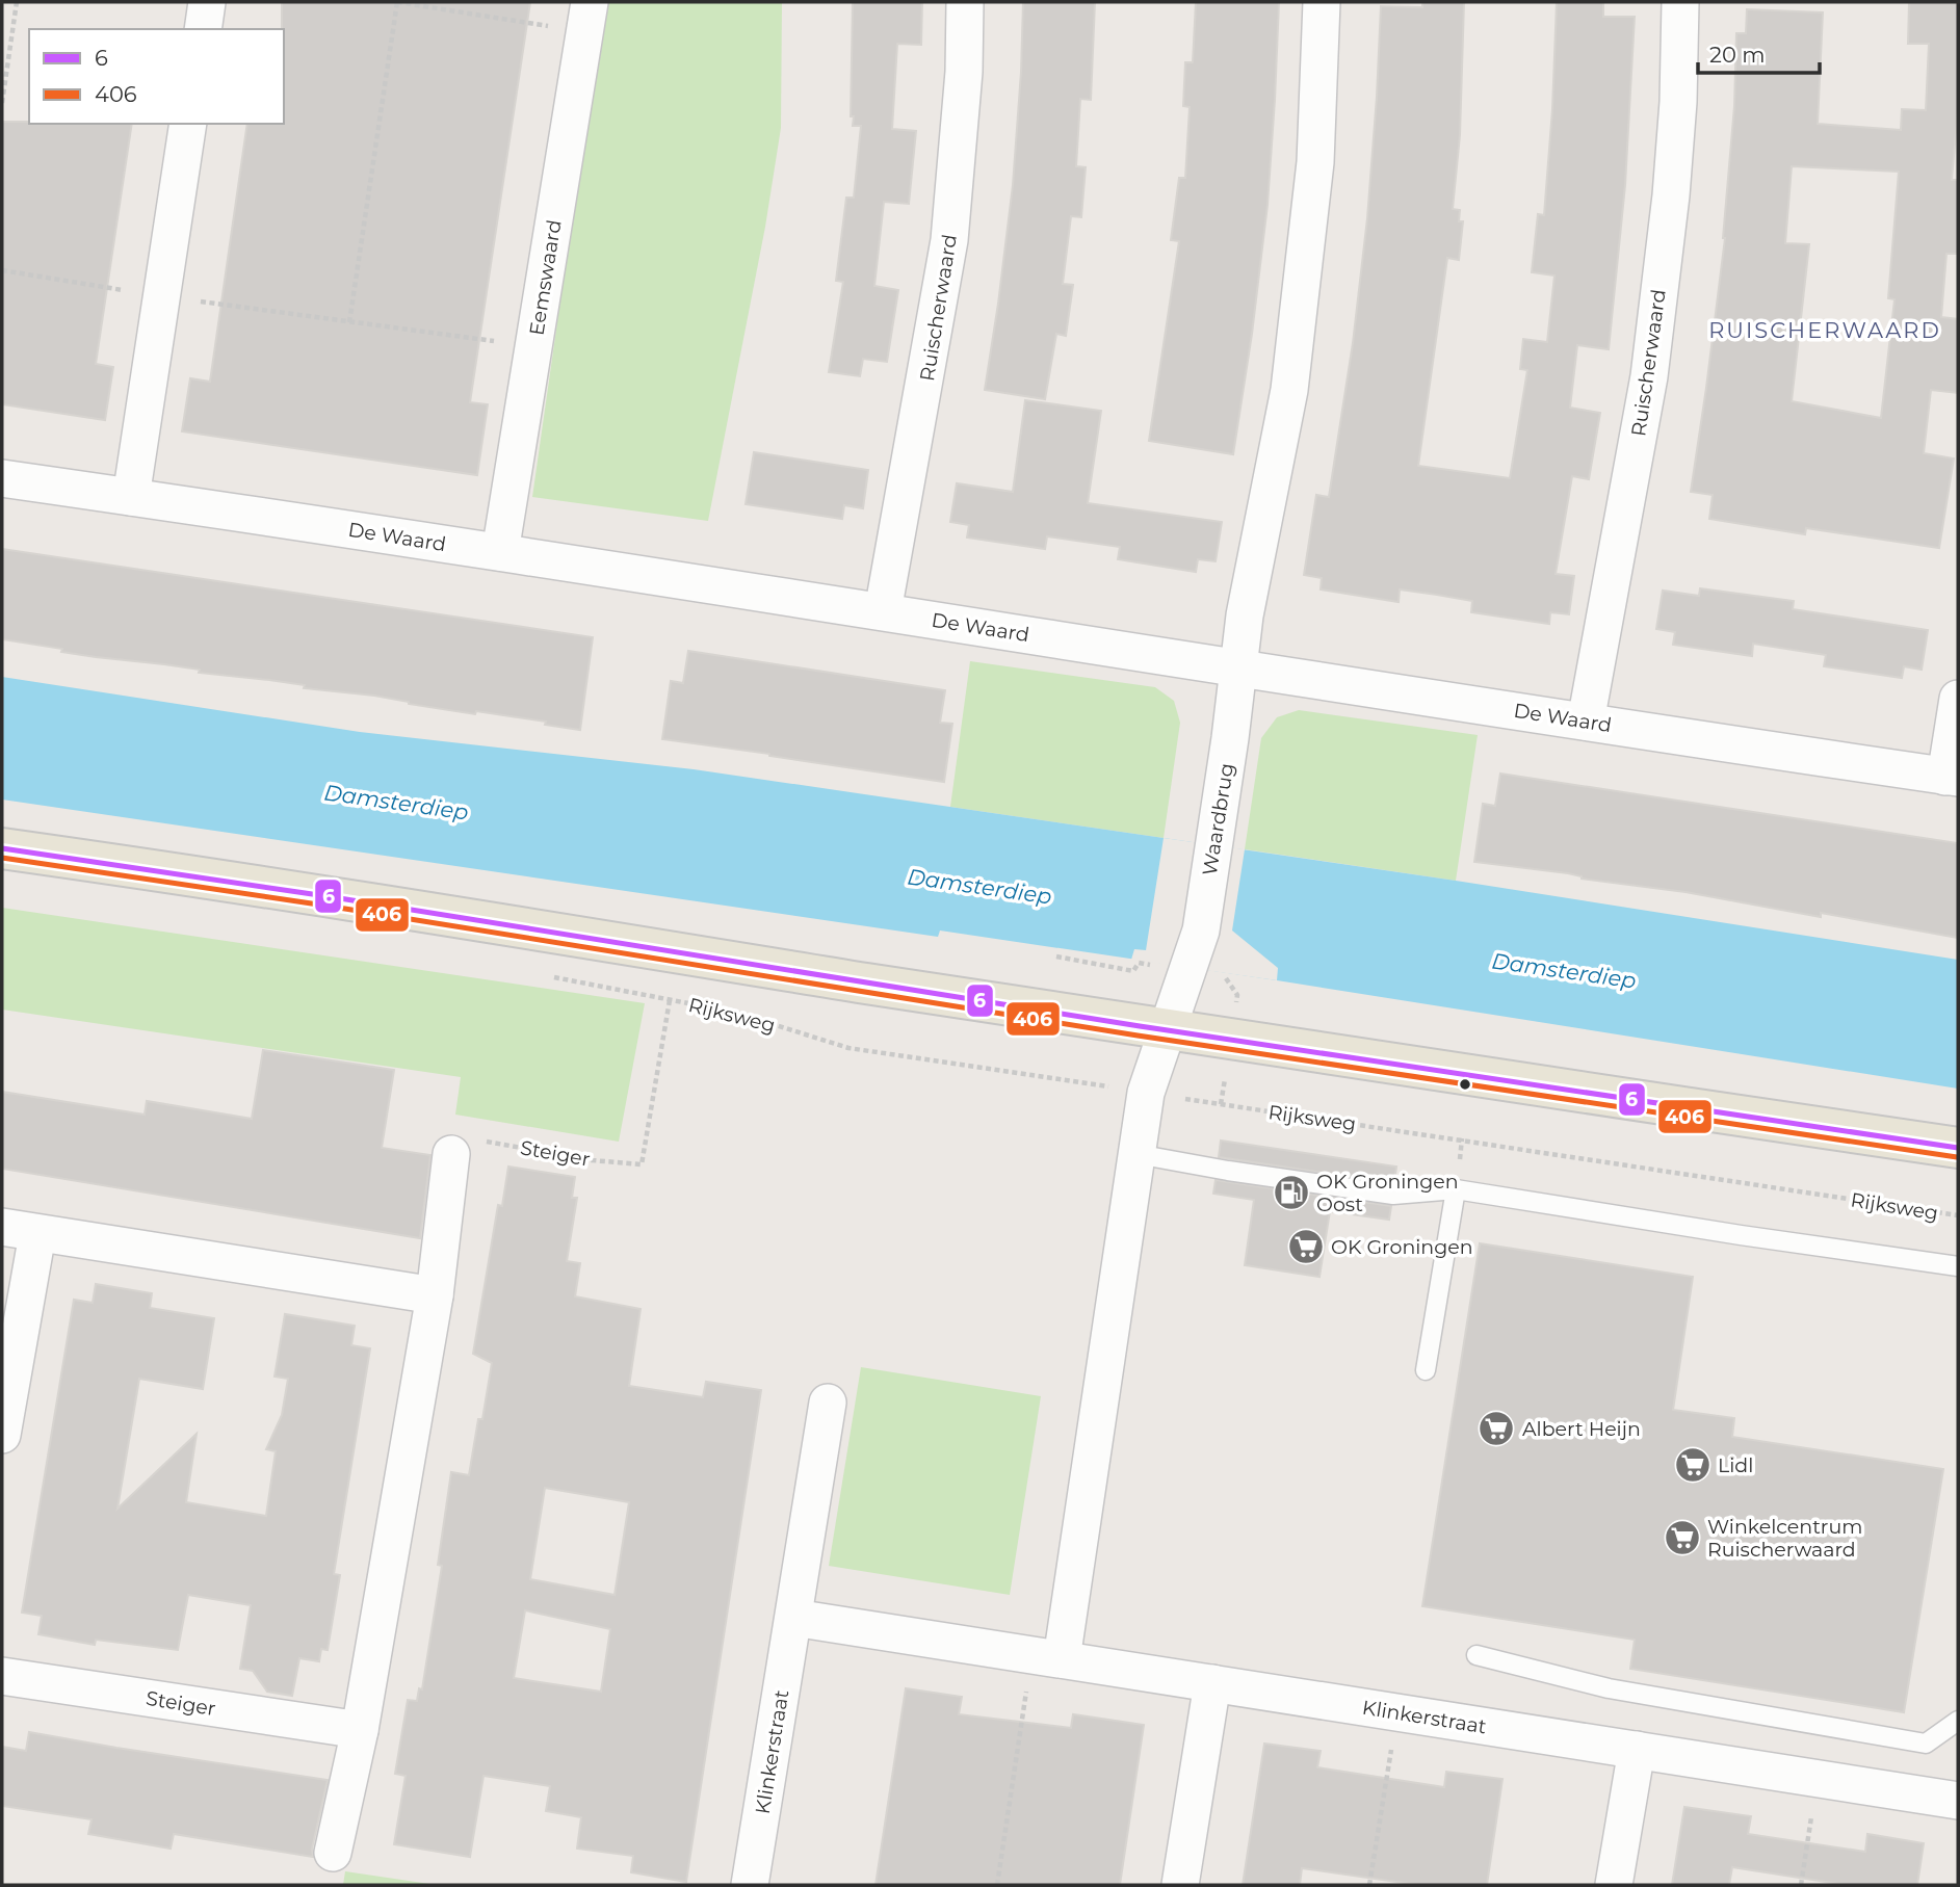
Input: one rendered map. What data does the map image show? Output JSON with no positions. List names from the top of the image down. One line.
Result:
{"streets":{"street":["Eemswaard","Ruischerwaard","De Waard","Waardbrug","Steiger","Klinkerstraat"],"path":["Rijksweg"]},"crossings":[["Eemswaard","De Waard"],["Ruischerwaard","De Waard"],["De Waard","Waardbrug"],["Waardbrug","Rijksweg"],["Rijksweg","Steiger"]],"districts":["RUISCHERWAARD"],"water":["Damsterdiep"],"places":{"fuel station":["OK Groningen Oost"],"supermarket":["OK Groningen","Albert Heijn","Lidl","Winkelcentrum Ruischerwaard"]},"lines":["transit line 6","transit line 406"],"legend":["6","406"],"scale_bar":"20 m"}
